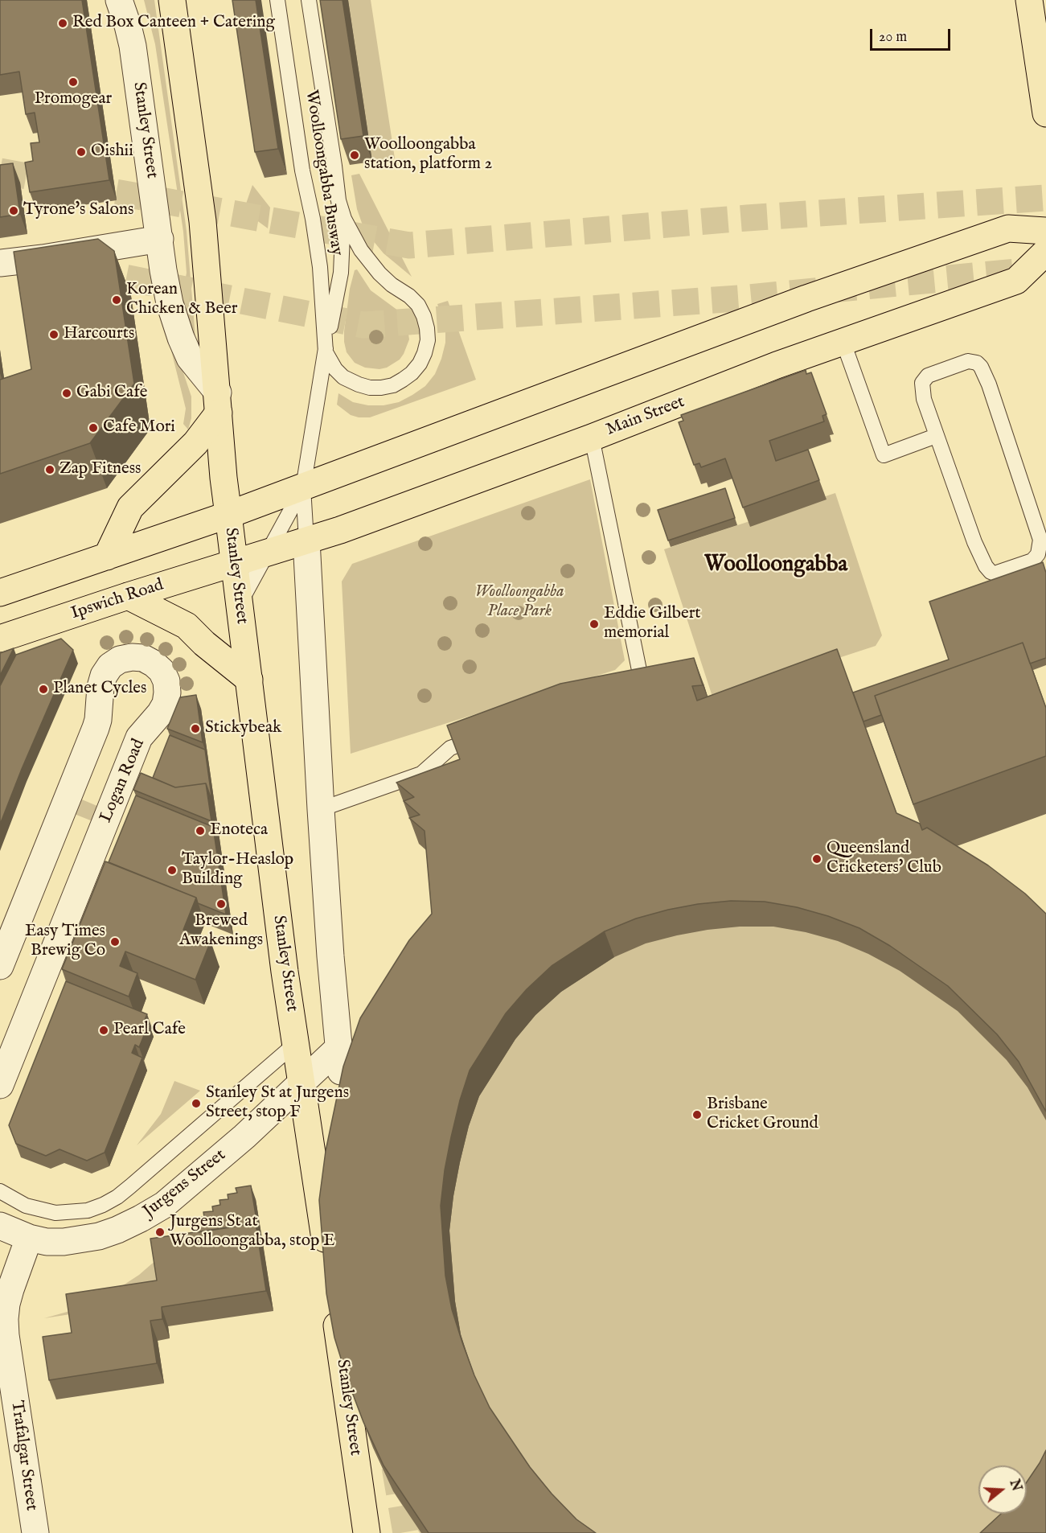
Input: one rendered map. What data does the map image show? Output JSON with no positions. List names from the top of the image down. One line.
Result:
{"streets":{"main road":["Stanley Street","Main Street","Ipswich Road"],"street":["Logan Road","Jurgens Street","Trafalgar Street"],"lane":["Woolloongabba Busway"]},"crossings":[["Stanley Street","Woolloongabba Busway"],["Stanley Street","Main Street"],["Stanley Street","Ipswich Road"],["Stanley Street","Jurgens Street"],["Woolloongabba Busway","Main Street"],["Main Street","Ipswich Road"],["Jurgens Street","Trafalgar Street"]],"districts":["Woolloongabba"],"parks":["Woolloongabba Place Park"],"places":["Red Box Canteen + Catering","Promogear","Oishii","Woolloongabba station, platform 2","Tyrone's Salons","Korean Chicken & Beer","Harcourts","Gabi Cafe","Cafe Mori","Zap Fitness","Eddie Gilbert memorial","Planet Cycles","Stickybeak","Enoteca","Queensland Cricketers' Club","Taylor-Heaslop Building","Brewed Awakenings","Easy Times Brewig Co","Pearl Cafe","Stanley St at Jurgens Street, stop F","Brisbane Cricket Ground","Jurgens St at Woolloongabba, stop E"],"scale_bar":"20 m","north":"right"}
